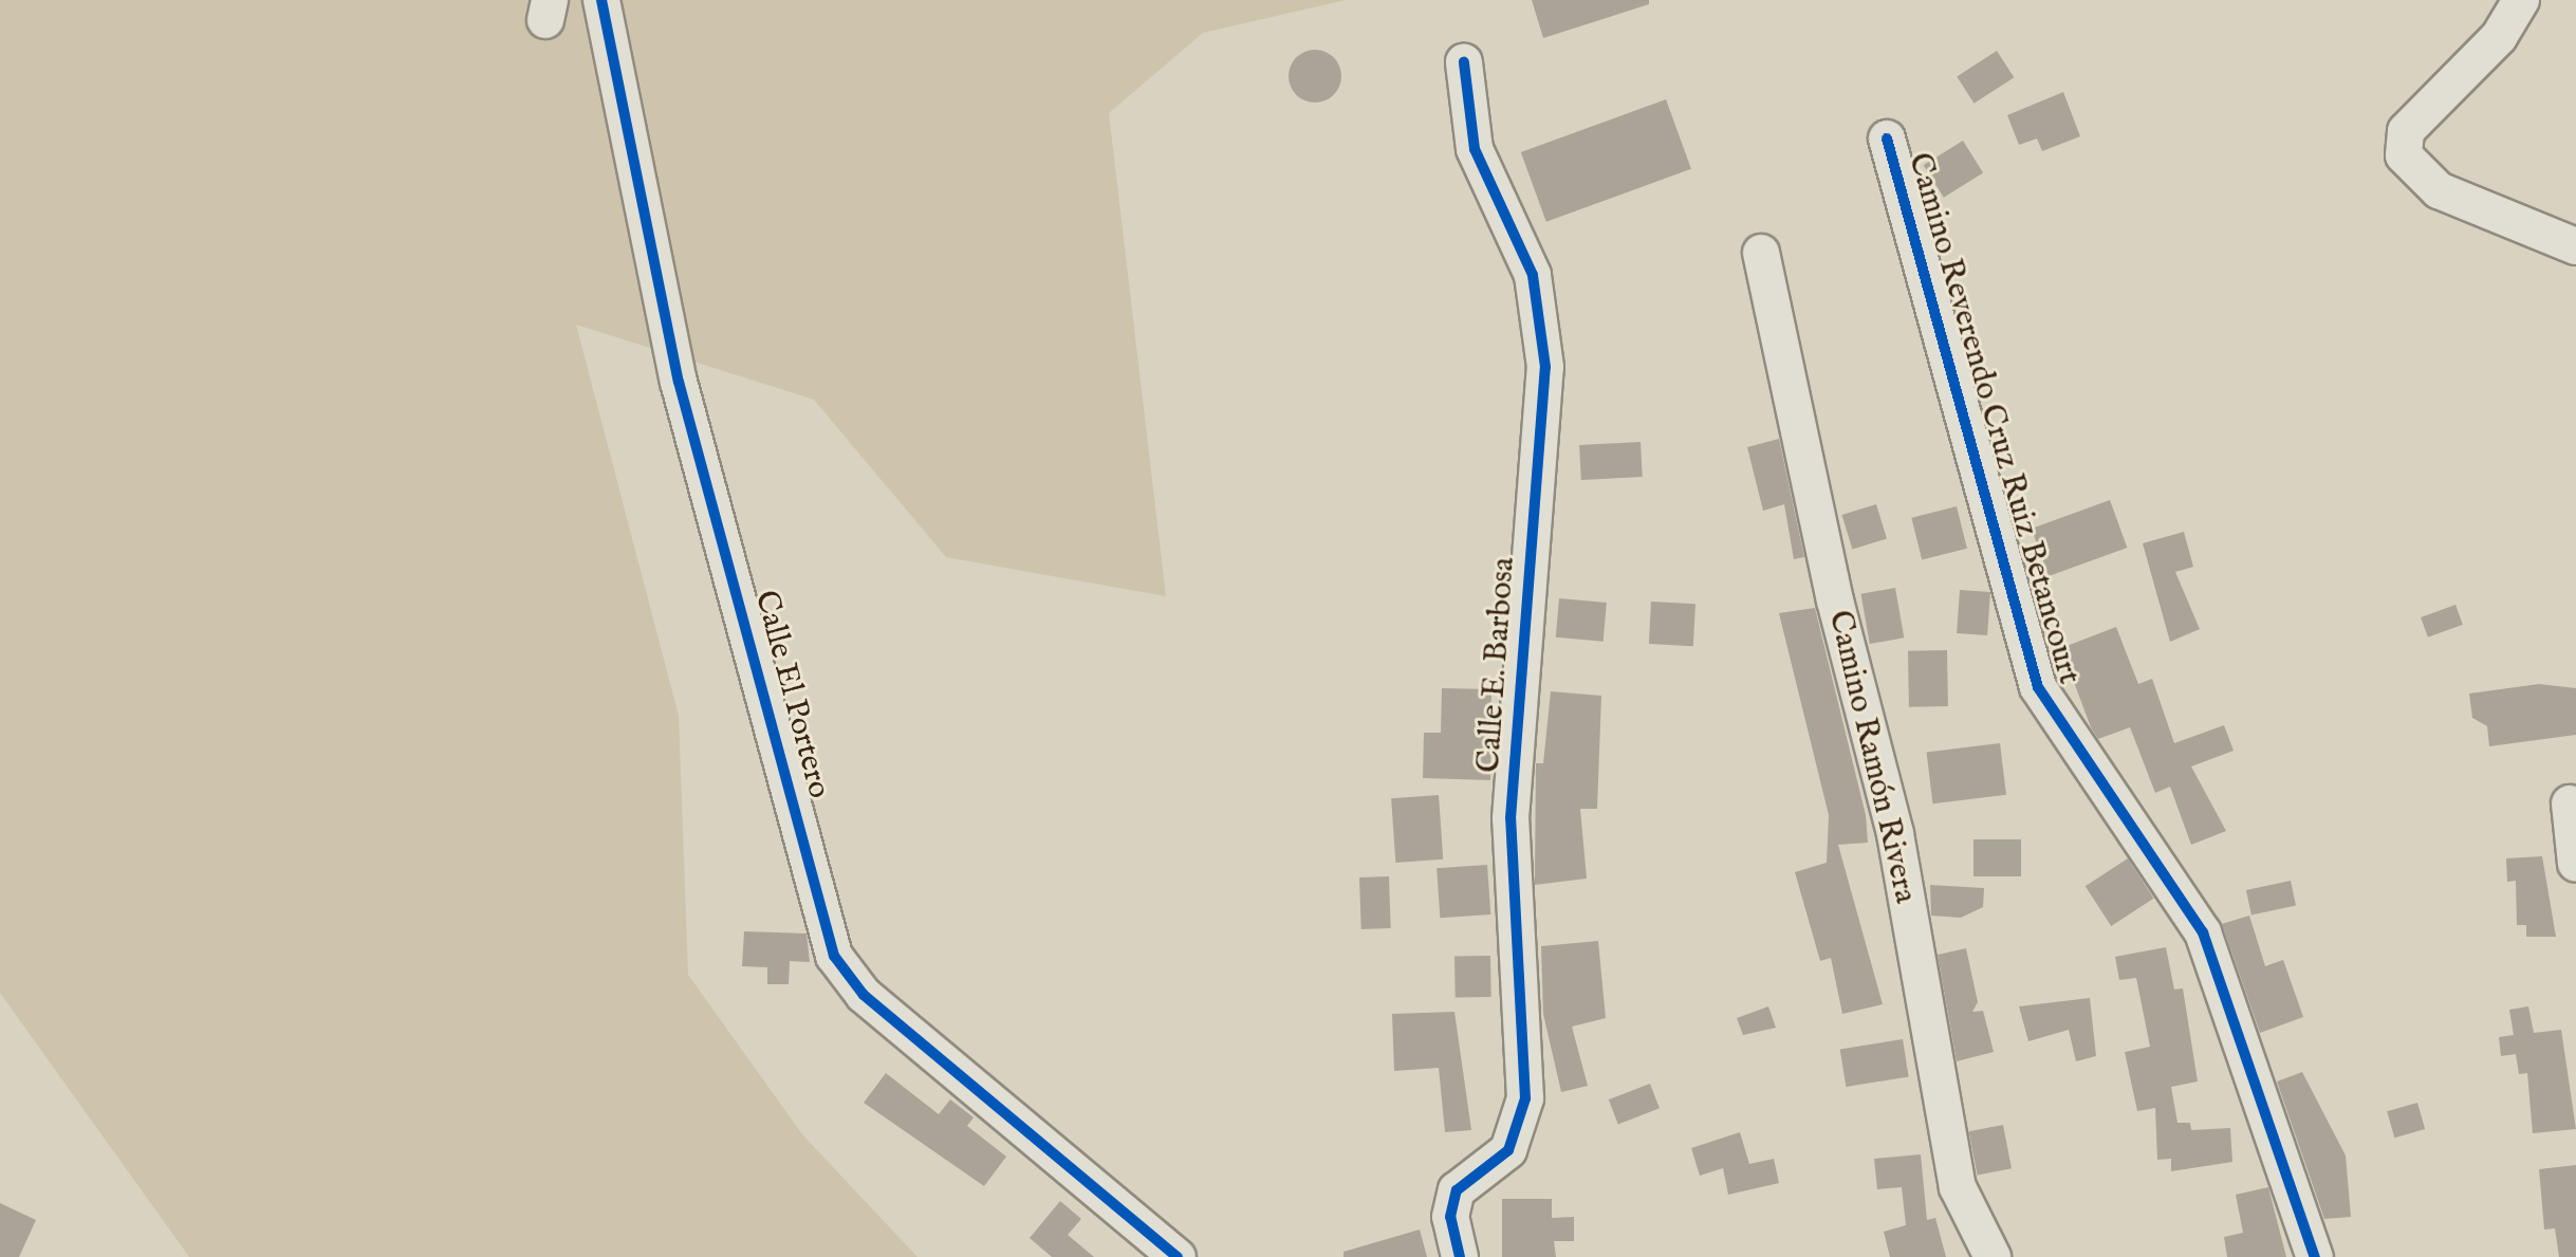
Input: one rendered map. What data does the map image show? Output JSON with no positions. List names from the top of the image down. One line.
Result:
{"streets":{"street":["Camino Reverendo Cruz Ruiz Betancourt","Calle E. Barbosa","Calle El Portero","Camino Ramón Rivera"]}}
